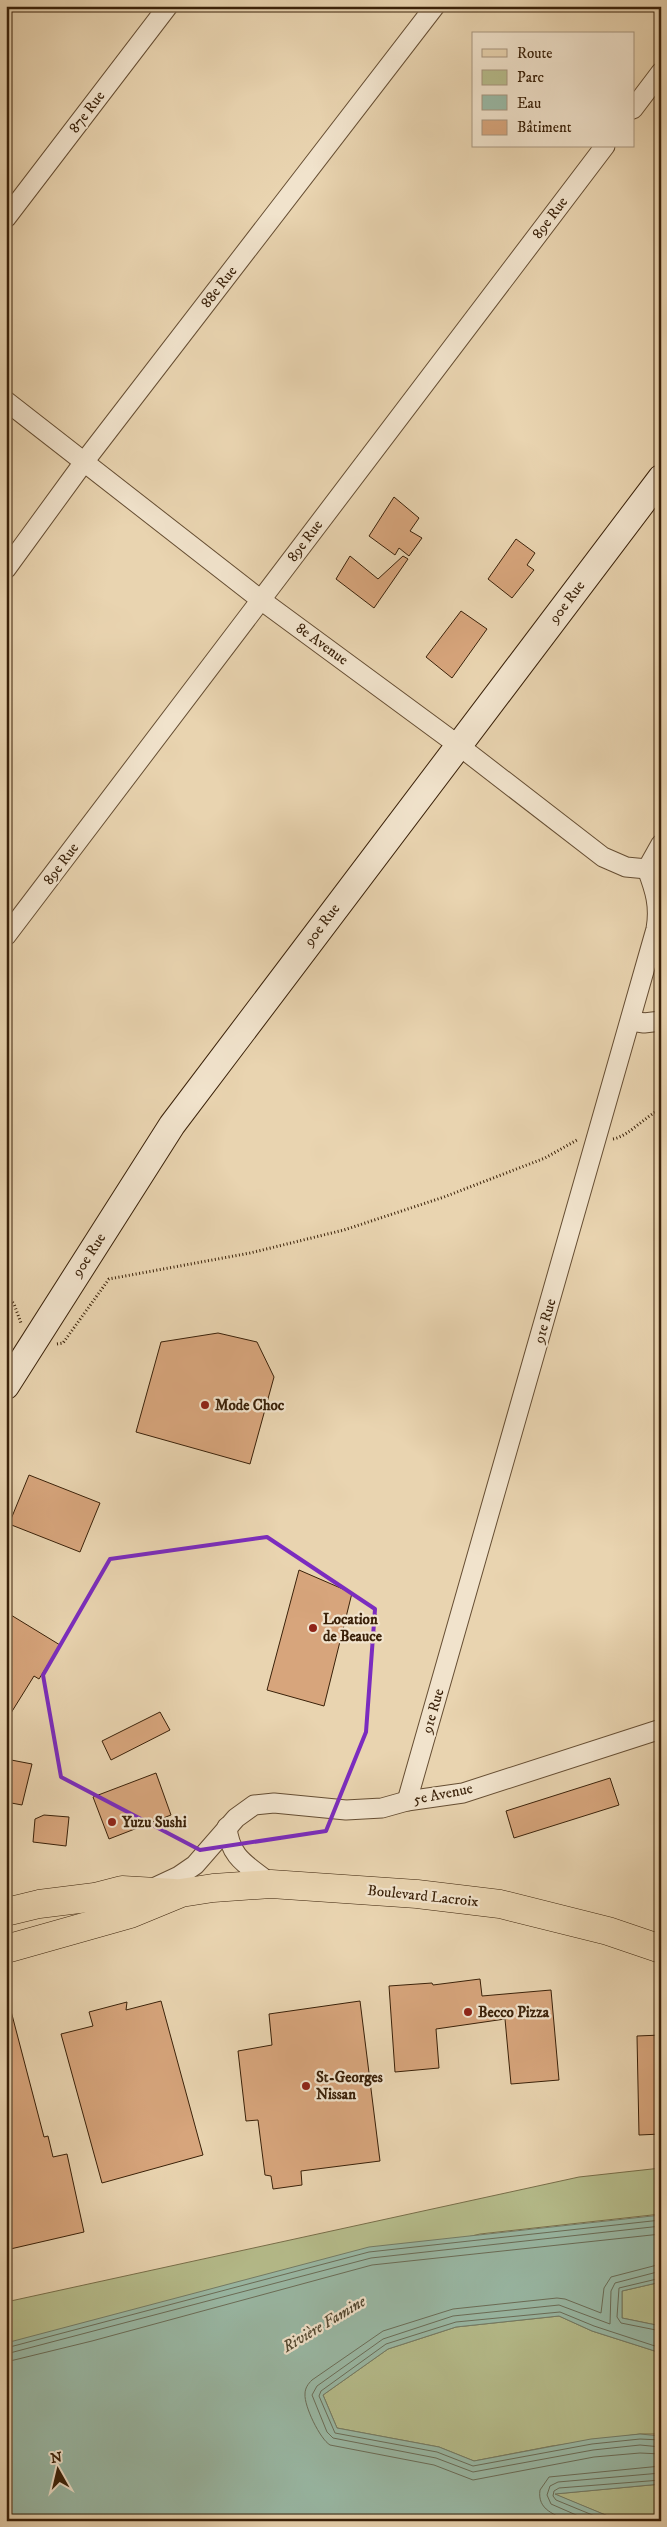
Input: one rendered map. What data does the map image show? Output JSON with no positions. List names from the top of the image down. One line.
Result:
{"streets":{"main road":["Boulevard Lacroix"],"street":["87e Rue","89e Rue","88e Rue","90e Rue","8e Avenue","91e Rue","5e Avenue"]},"crossings":[["89e Rue","8e Avenue"],["88e Rue","8e Avenue"],["90e Rue","8e Avenue"],["8e Avenue","91e Rue"],["91e Rue","5e Avenue"],["5e Avenue","Boulevard Lacroix"]],"water":["Rivière Famine"],"places":["Mode Choc","Location de Beauce","Yuzu Sushi","Becco Pizza","St-Georges Nissan"],"legend":["Route","Parc","Eau","Bâtiment"],"north":"top"}
